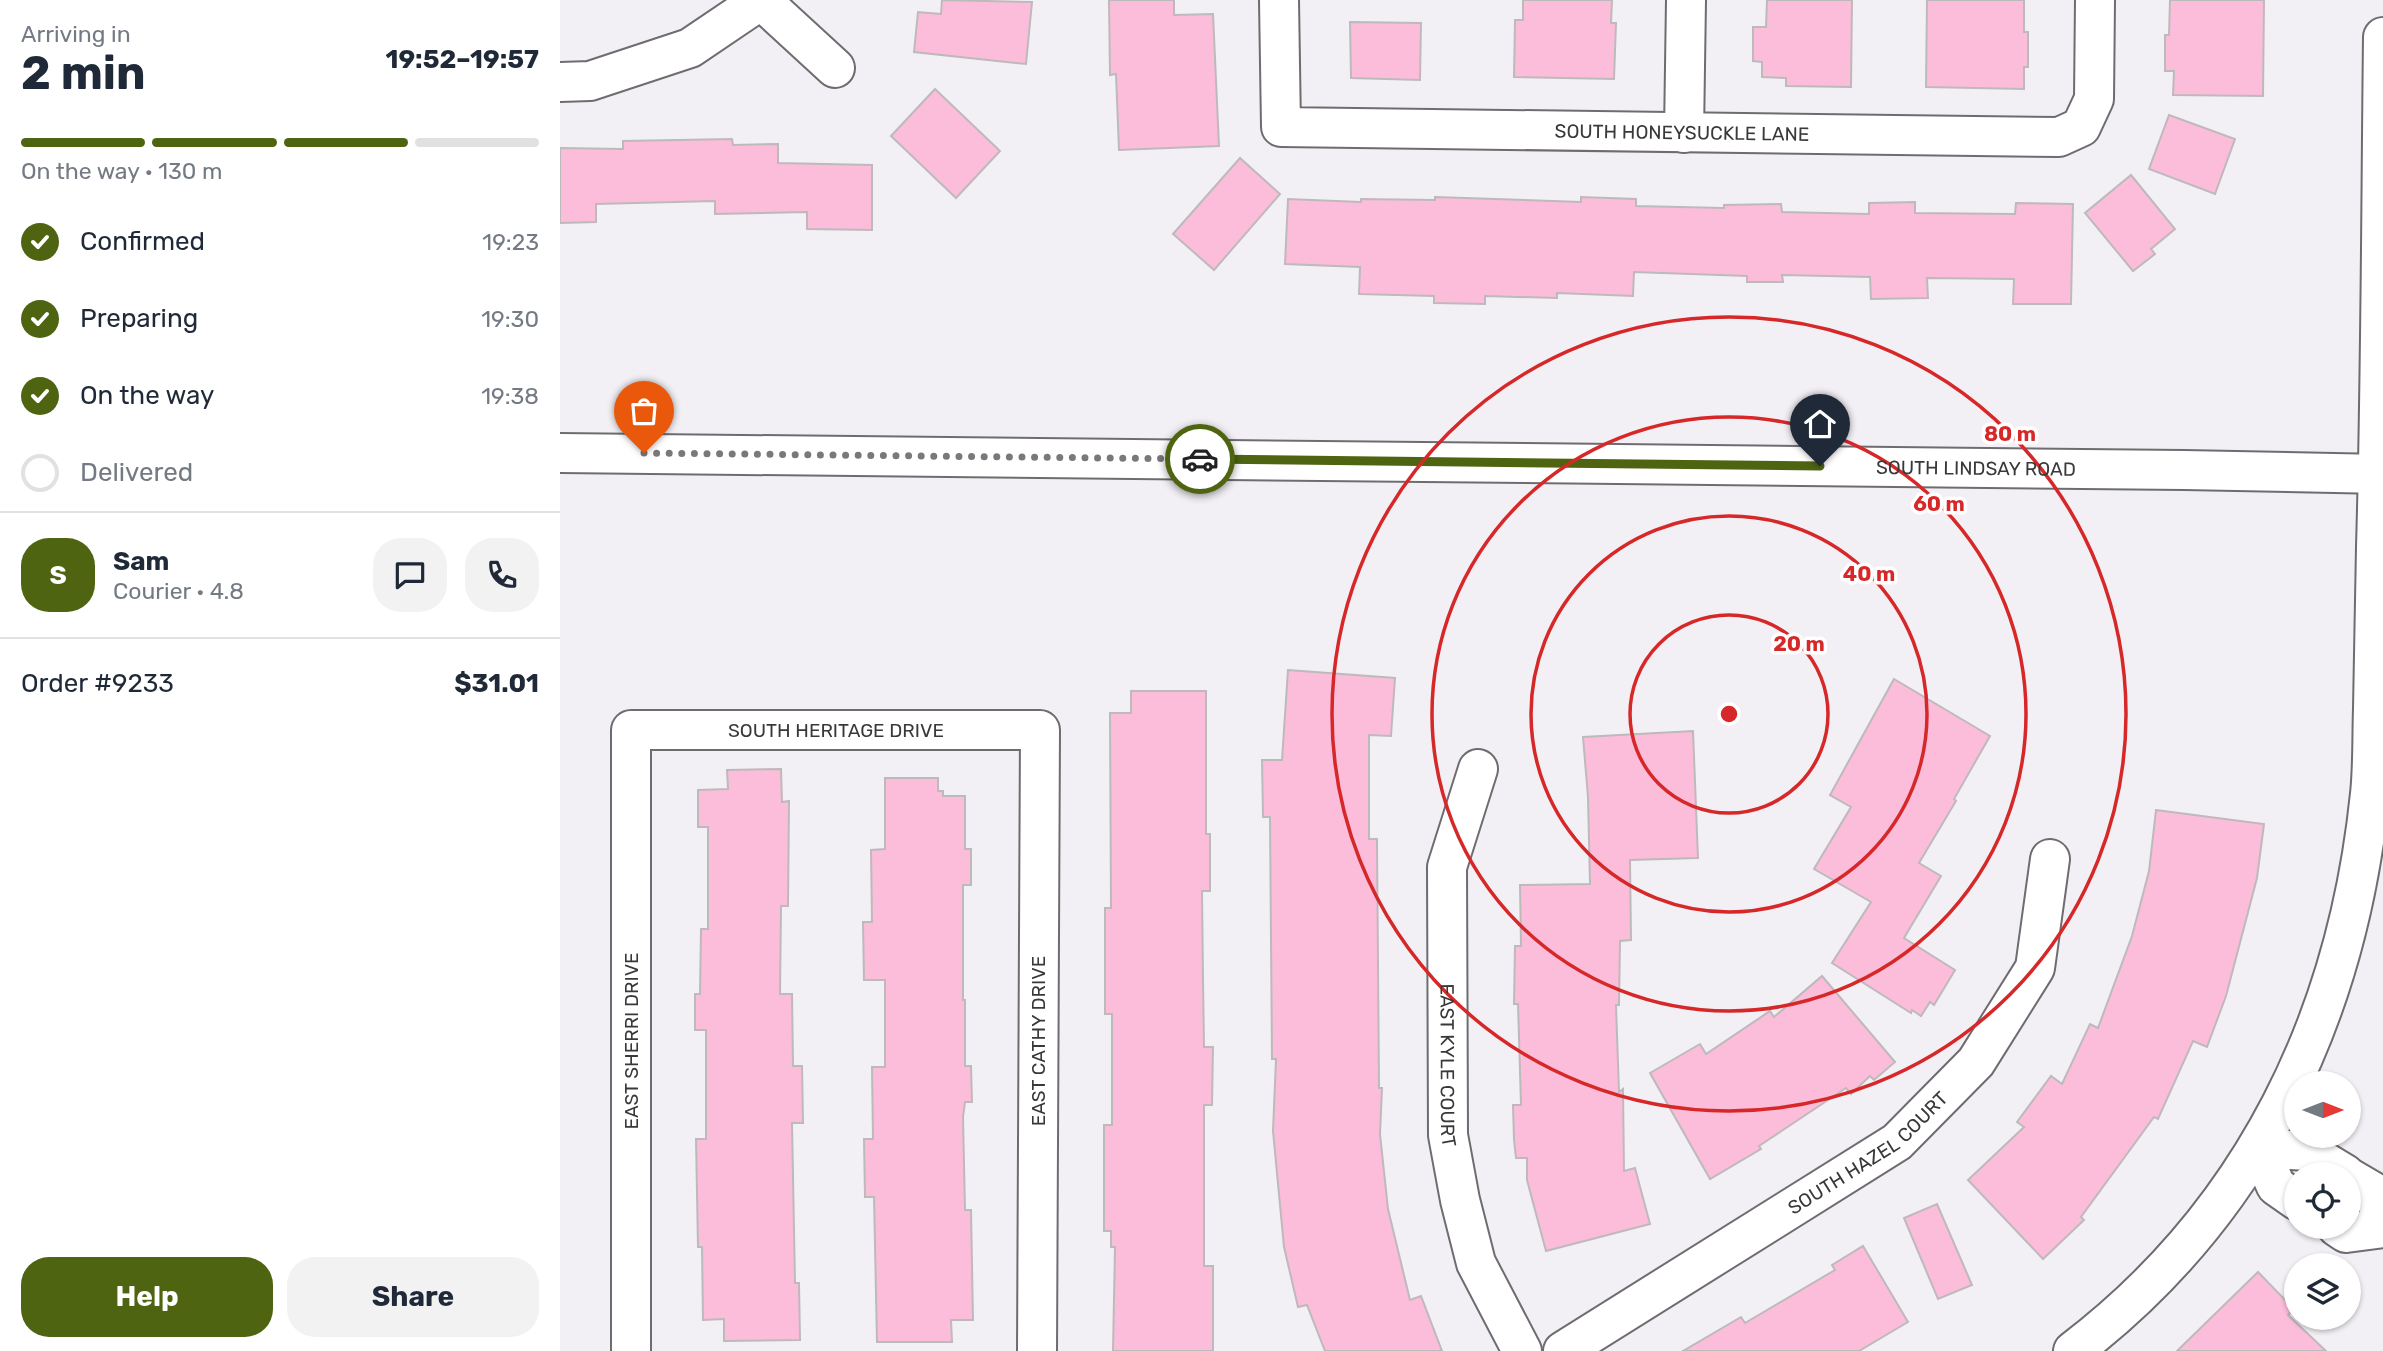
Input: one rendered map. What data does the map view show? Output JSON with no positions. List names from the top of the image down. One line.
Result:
{"streets":{"street":["SOUTH HONEYSUCKLE LANE","SOUTH LINDSAY ROAD","SOUTH HERITAGE DRIVE","EAST SHERRI DRIVE","EAST CATHY DRIVE","EAST KYLE COURT","SOUTH HAZEL COURT"]},"crossings":[["SOUTH HERITAGE DRIVE","EAST SHERRI DRIVE"],["SOUTH HERITAGE DRIVE","EAST CATHY DRIVE"]],"north":"right","page":{"heading":["2 min","Arriving in","19:52–19:57"],"panel":["Sam","Courier · 4.8","Order #9233","$31.01"],"bar":"On the way · 130 m","list":[["Confirmed","19:23"],["Preparing","19:30"],["On the way","19:38"],"Delivered"],"round":"S","buttons":["Help","Share"]},"rings":["80 m","60 m","40 m","20 m"]}
